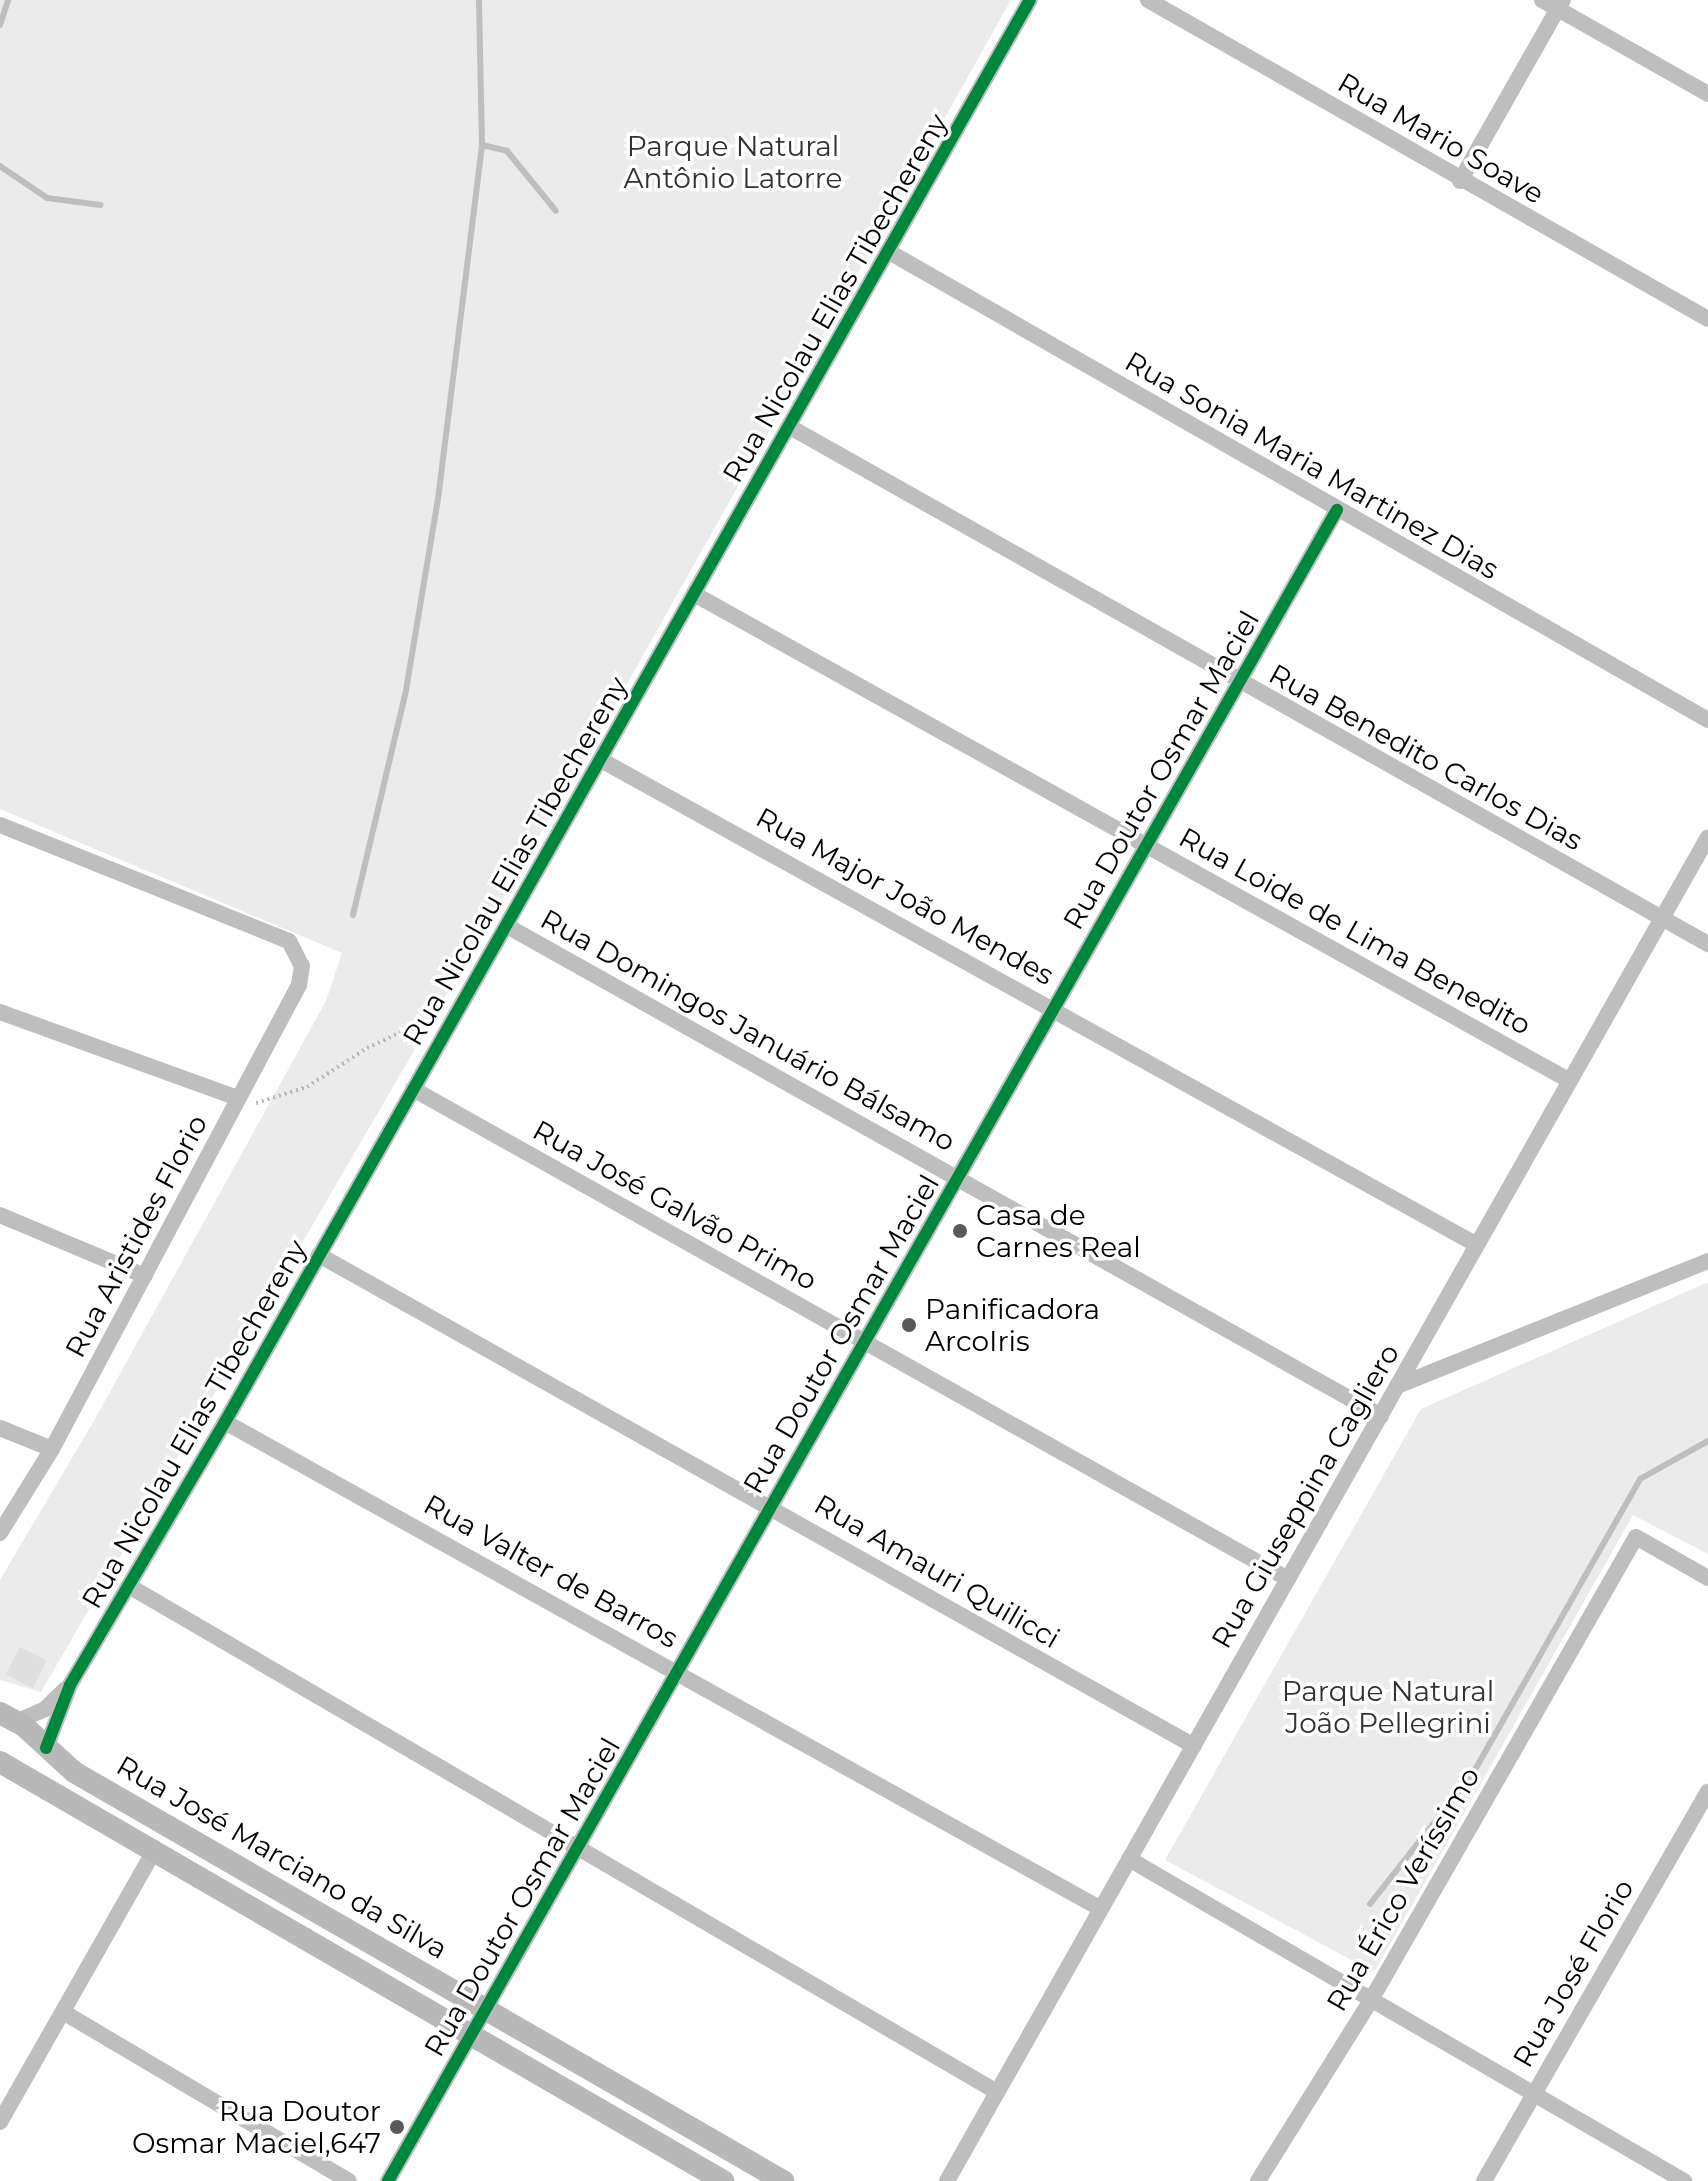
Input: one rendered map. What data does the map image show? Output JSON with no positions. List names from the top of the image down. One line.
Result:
{"streets":{"street":["Rua Mario Soave","Rua Nicolau Elias Tibechereny","Rua Sonia Maria Martinez Dias","Rua Benedito Carlos Dias","Rua Doutor Osmar Maciel","Rua Major João Mendes","Rua Loide de Lima Benedito","Rua Domingos Januário Bálsamo","Rua José Galvão Primo","Rua Aristides Florio","Rua Giuseppina Cagliero","Rua Valter de Barros","Rua Amauri Quilicci","Rua José Marciano da Silva","Rua Érico Veríssimo","Rua José Florio"]},"crossings":[["Rua Nicolau Elias Tibechereny","Rua Sonia Maria Martinez Dias"],["Rua Nicolau Elias Tibechereny","Rua Benedito Carlos Dias"],["Rua Nicolau Elias Tibechereny","Rua Major João Mendes"],["Rua Nicolau Elias Tibechereny","Rua Loide de Lima Benedito"],["Rua Nicolau Elias Tibechereny","Rua Domingos Januário Bálsamo"],["Rua Nicolau Elias Tibechereny","Rua José Galvão Primo"],["Rua Nicolau Elias Tibechereny","Rua Valter de Barros"],["Rua Nicolau Elias Tibechereny","Rua Amauri Quilicci"],["Rua Nicolau Elias Tibechereny","Rua José Marciano da Silva"],["Rua Sonia Maria Martinez Dias","Rua Doutor Osmar Maciel"],["Rua Benedito Carlos Dias","Rua Doutor Osmar Maciel"],["Rua Benedito Carlos Dias","Rua Giuseppina Cagliero"],["Rua Doutor Osmar Maciel","Rua Major João Mendes"],["Rua Doutor Osmar Maciel","Rua Loide de Lima Benedito"],["Rua Doutor Osmar Maciel","Rua Domingos Januário Bálsamo"],["Rua Doutor Osmar Maciel","Rua José Galvão Primo"],["Rua Doutor Osmar Maciel","Rua Valter de Barros"],["Rua Doutor Osmar Maciel","Rua Amauri Quilicci"],["Rua Doutor Osmar Maciel","Rua José Marciano da Silva"],["Rua Major João Mendes","Rua Giuseppina Cagliero"],["Rua Loide de Lima Benedito","Rua Giuseppina Cagliero"],["Rua Domingos Januário Bálsamo","Rua Giuseppina Cagliero"],["Rua José Galvão Primo","Rua Giuseppina Cagliero"],["Rua Giuseppina Cagliero","Rua Valter de Barros"],["Rua Giuseppina Cagliero","Rua Amauri Quilicci"]],"parks":["Parque Natural Antônio Latorre","Parque Natural João Pellegrini"],"places":["Casa de Carnes Real","Panificadora ArcoIris","Rua Doutor Osmar Maciel,647"]}
